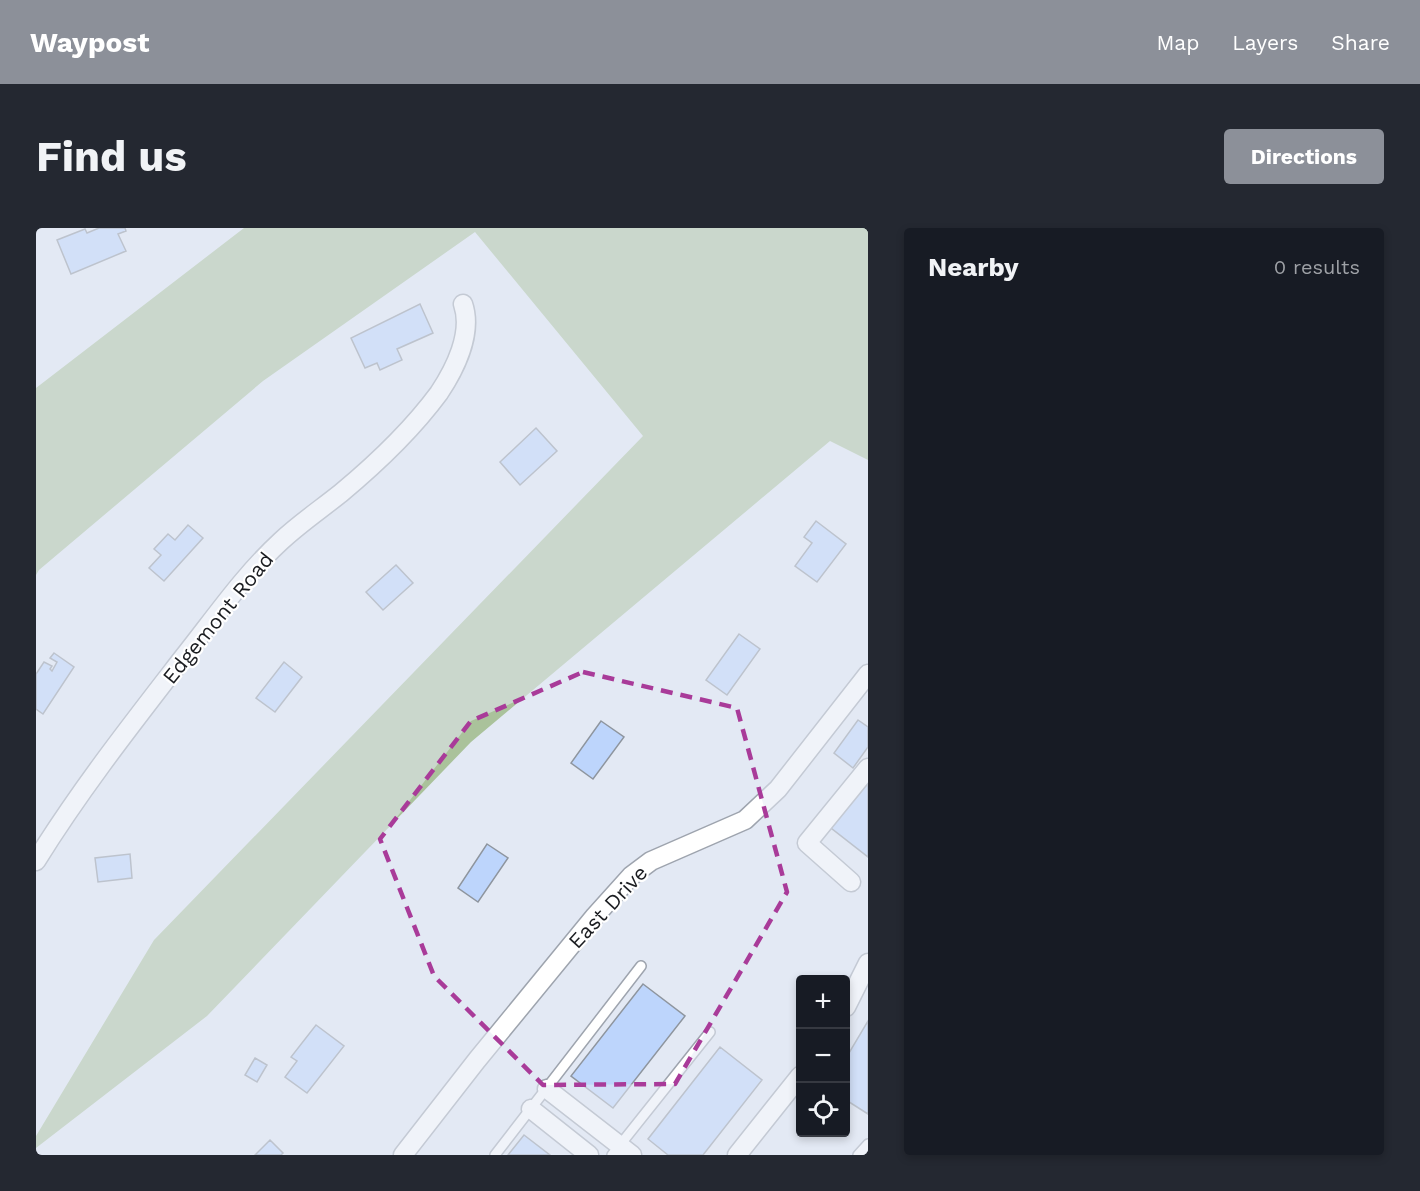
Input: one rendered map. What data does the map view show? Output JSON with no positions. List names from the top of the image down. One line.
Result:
{"streets":{"street":["Edgemont Road","East Drive"]},"page":{"header":"Waypost","nav":["Map","Layers","Share"],"buttons":"Directions","title":"Find us","heading":["Nearby","0 results"],"map_buttons":["+","−"]}}
